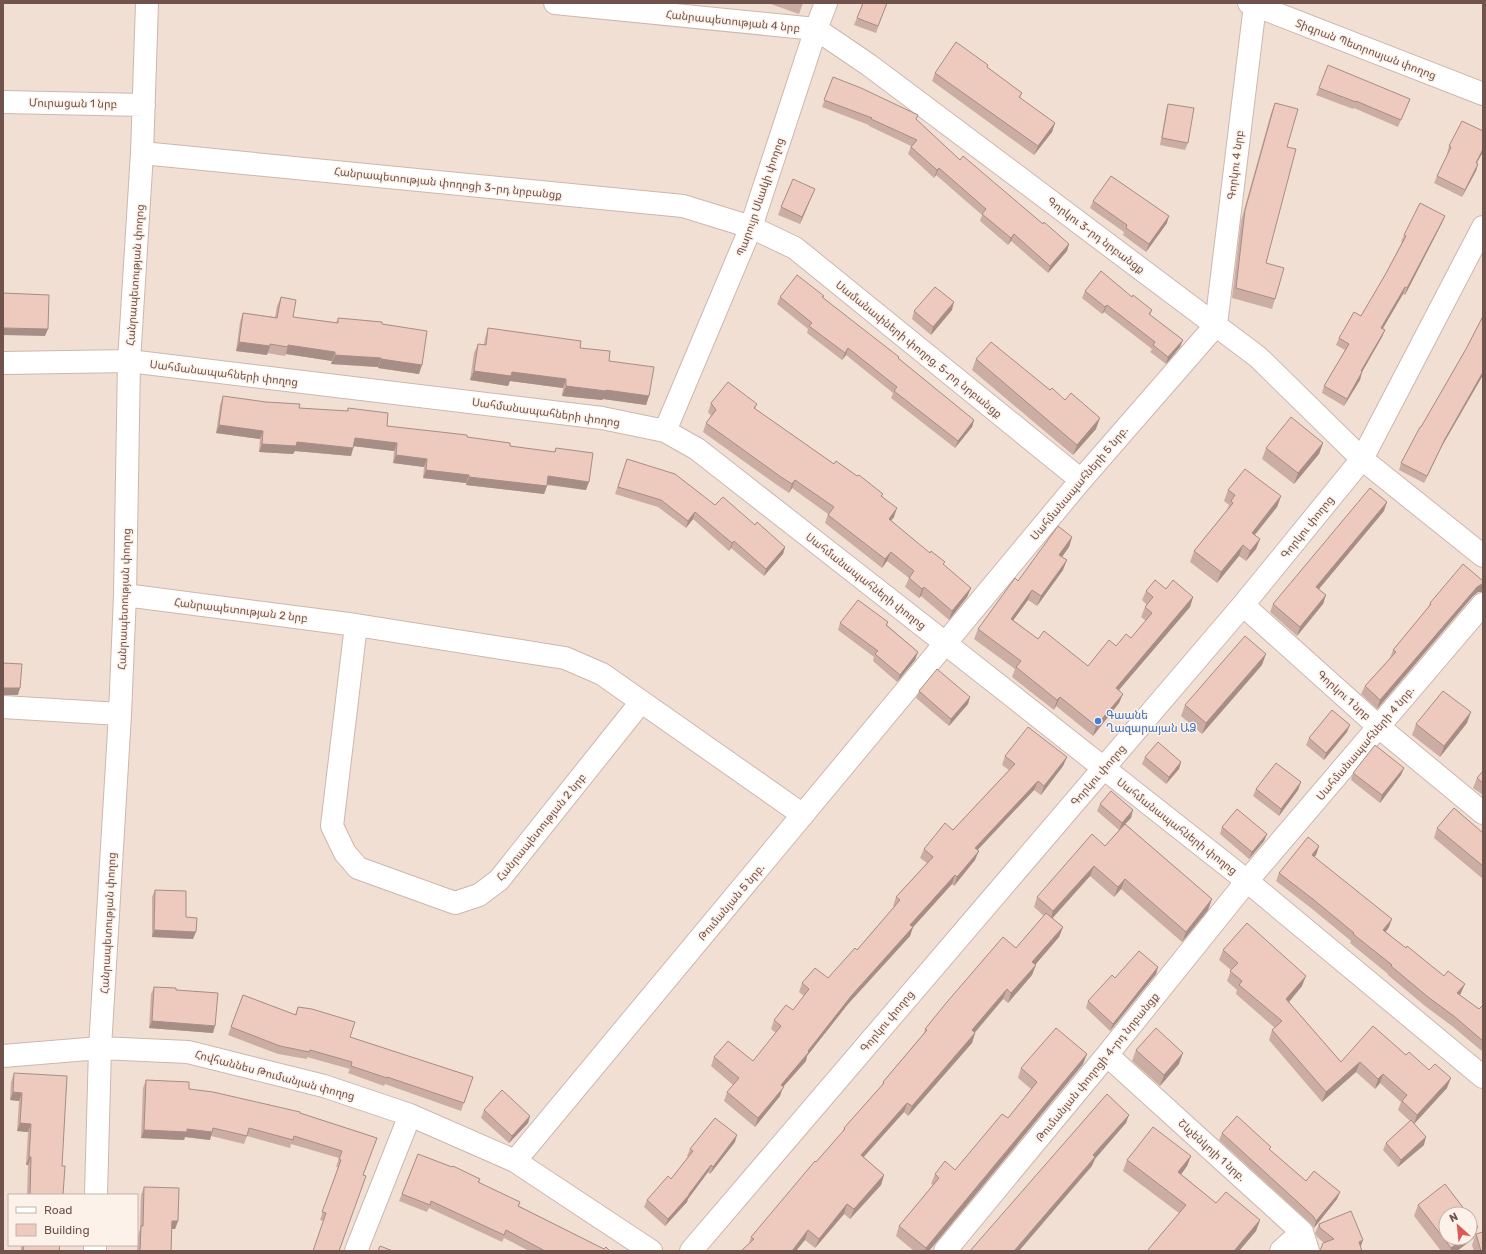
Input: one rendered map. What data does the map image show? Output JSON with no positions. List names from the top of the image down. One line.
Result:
{"streets":{"street":["Հանրապետության 4 նրբ","Տիգրան Պետրոսյան փողոց","Մուրացան 1 նրբ","Գորկու 4 նրբ","Հանրապետության փողոցի 3-րդ նրբանցք","Պարույր Սևակի փողոց","Գորկու 3-րդ նրբանցք","Հանրապետության փողոց","Սամանափների փողոց, 5-րդ նրբանցք","Սահմանապահների փողոց","Սահմանապահների 5 նրբ.","Գորկու փողոց","Հանրապետության 2 նրբ","Գորկու 1 նրբ","Սահմանապահների 4 նրբ.","Թումանյան 5 նրբ.","Թումանյան փողոցի 4-րդ նրբանցք","Հովհաննես Թումանյան փողոց","Շևչենկոյի 1 նրբ."]},"crossings":[["Հանրապետության 4 նրբ","Պարույր Սևակի փողոց"],["Հանրապետության 4 նրբ","Գորկու 3-րդ նրբանցք"],["Տիգրան Պետրոսյան փողոց","Գորկու 4 նրբ"],["Մուրացան 1 նրբ","Հանրապետության փողոց"],["Գորկու 4 նրբ","Գորկու 3-րդ նրբանցք"],["Գորկու 4 նրբ","Սահմանապահների 5 նրբ."],["Հանրապետության փողոցի 3-րդ նրբանցք","Պարույր Սևակի փողոց"],["Հանրապետության փողոցի 3-րդ նրբանցք","Հանրապետության փողոց"],["Հանրապետության փողոցի 3-րդ նրբանցք","Սամանափների փողոց, 5-րդ նրբանցք"],["Պարույր Սևակի փողոց","Գորկու 3-րդ նրբանցք"],["Պարույր Սևակի փողոց","Սամանափների փողոց, 5-րդ նրբանցք"],["Պարույր Սևակի փողոց","Սահմանապահների փողոց"],["Գորկու 3-րդ նրբանցք","Սահմանապահների 5 նրբ."],["Գորկու 3-րդ նրբանցք","Գորկու փողոց"],["Հանրապետության փողոց","Սահմանապահների փողոց"],["Հանրապետության փողոց","Հանրապետության 2 նրբ"],["Հանրապետության փողոց","Հովհաննես Թումանյան փողոց"],["Սամանափների փողոց, 5-րդ նրբանցք","Սահմանապահների 5 նրբ."],["Սահմանապահների փողոց","Սահմանապահների 5 նրբ."],["Սահմանապահների փողոց","Գորկու փողոց"],["Սահմանապահների փողոց","Սահմանապահների 4 նրբ."],["Սահմանապահների փողոց","Թումանյան 5 նրբ."],["Սահմանապահների փողոց","Թումանյան փողոցի 4-րդ նրբանցք"],["Սահմանապահների 5 նրբ.","Թումանյան 5 նրբ."],["Գորկու փողոց","Գորկու 1 նրբ"],["Հանրապետության 2 նրբ","Թումանյան 5 նրբ."],["Գորկու 1 նրբ","Սահմանապահների 4 նրբ."],["Սահմանապահների 4 նրբ.","Թումանյան փողոցի 4-րդ նրբանցք"],["Թումանյան 5 նրբ.","Հովհաննես Թումանյան փողոց"],["Թումանյան փողոցի 4-րդ նրբանցք","Շևչենկոյի 1 նրբ."]],"places":["Գաանե Ղազարայան ԱՁ"],"legend":["Road","Building"],"north":"top left"}
